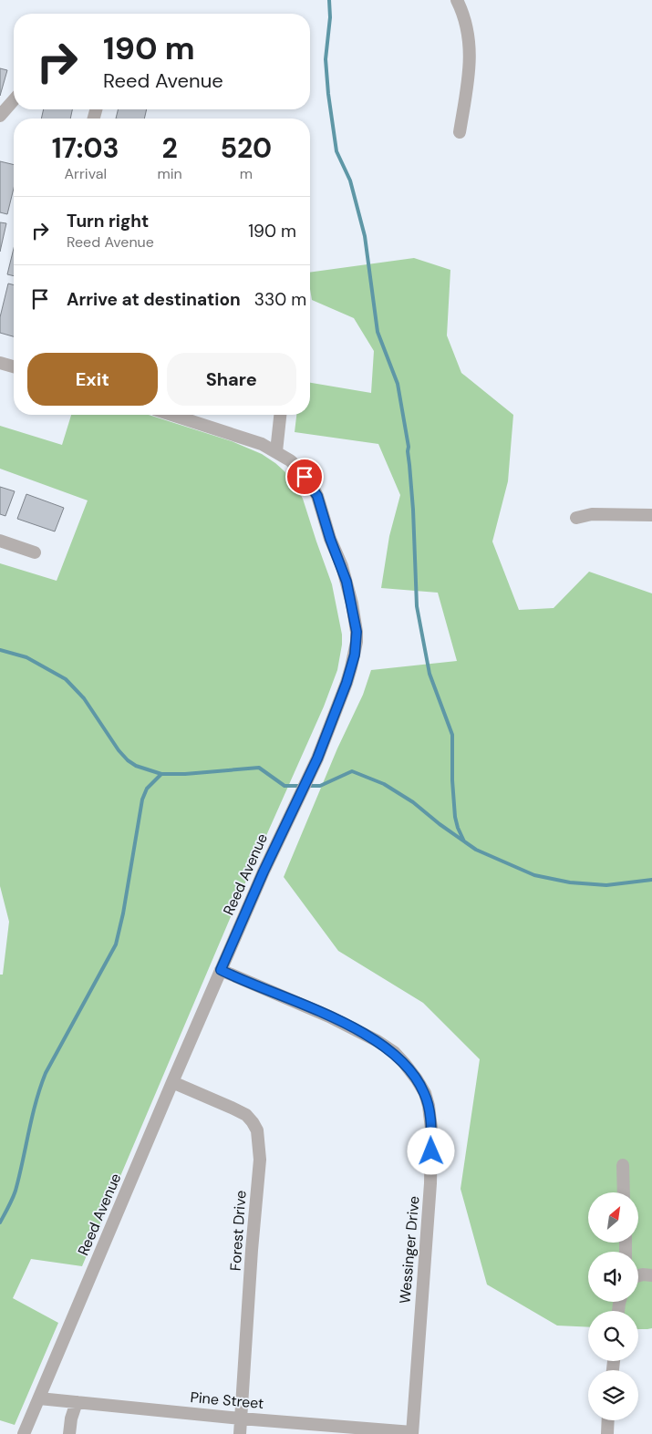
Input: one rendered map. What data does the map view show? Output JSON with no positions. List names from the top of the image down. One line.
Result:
{"streets":{"street":["Reed Avenue","Forest Drive","Wessinger Drive","Pine Street"]},"crossings":[["Reed Avenue","Forest Drive"],["Reed Avenue","Wessinger Drive"],["Reed Avenue","Pine Street"],["Forest Drive","Pine Street"],["Wessinger Drive","Pine Street"]],"north":"top right","page":{"turn":["190 m","Reed Avenue"],"eta":["17:03","Arrival","2","min","520","m"],"list":[{"name":"Turn right","note":"Reed Avenue","value":"190 m"},{"name":"Arrive at destination","value":"330 m"}],"buttons":["Exit","Share"]}}
